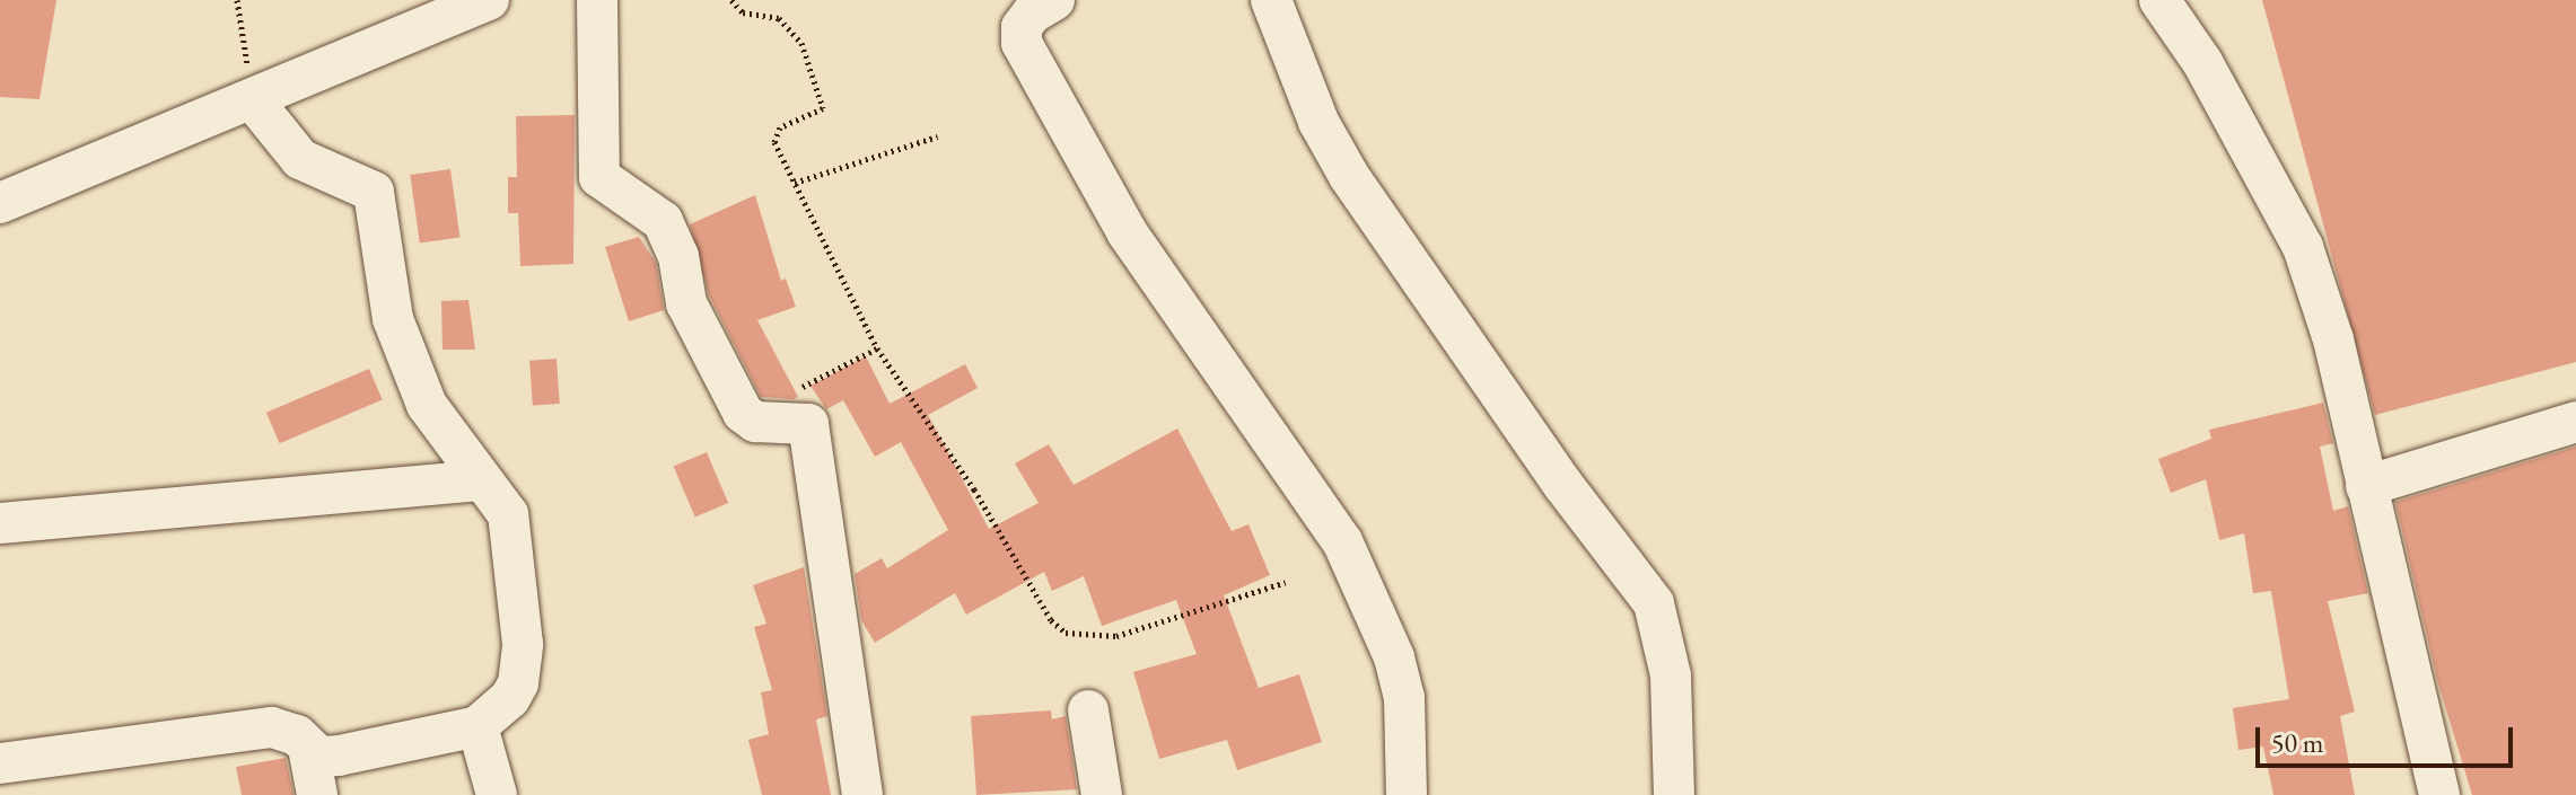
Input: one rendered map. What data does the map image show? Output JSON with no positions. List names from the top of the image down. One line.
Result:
{"scale_bar":"50 m"}
